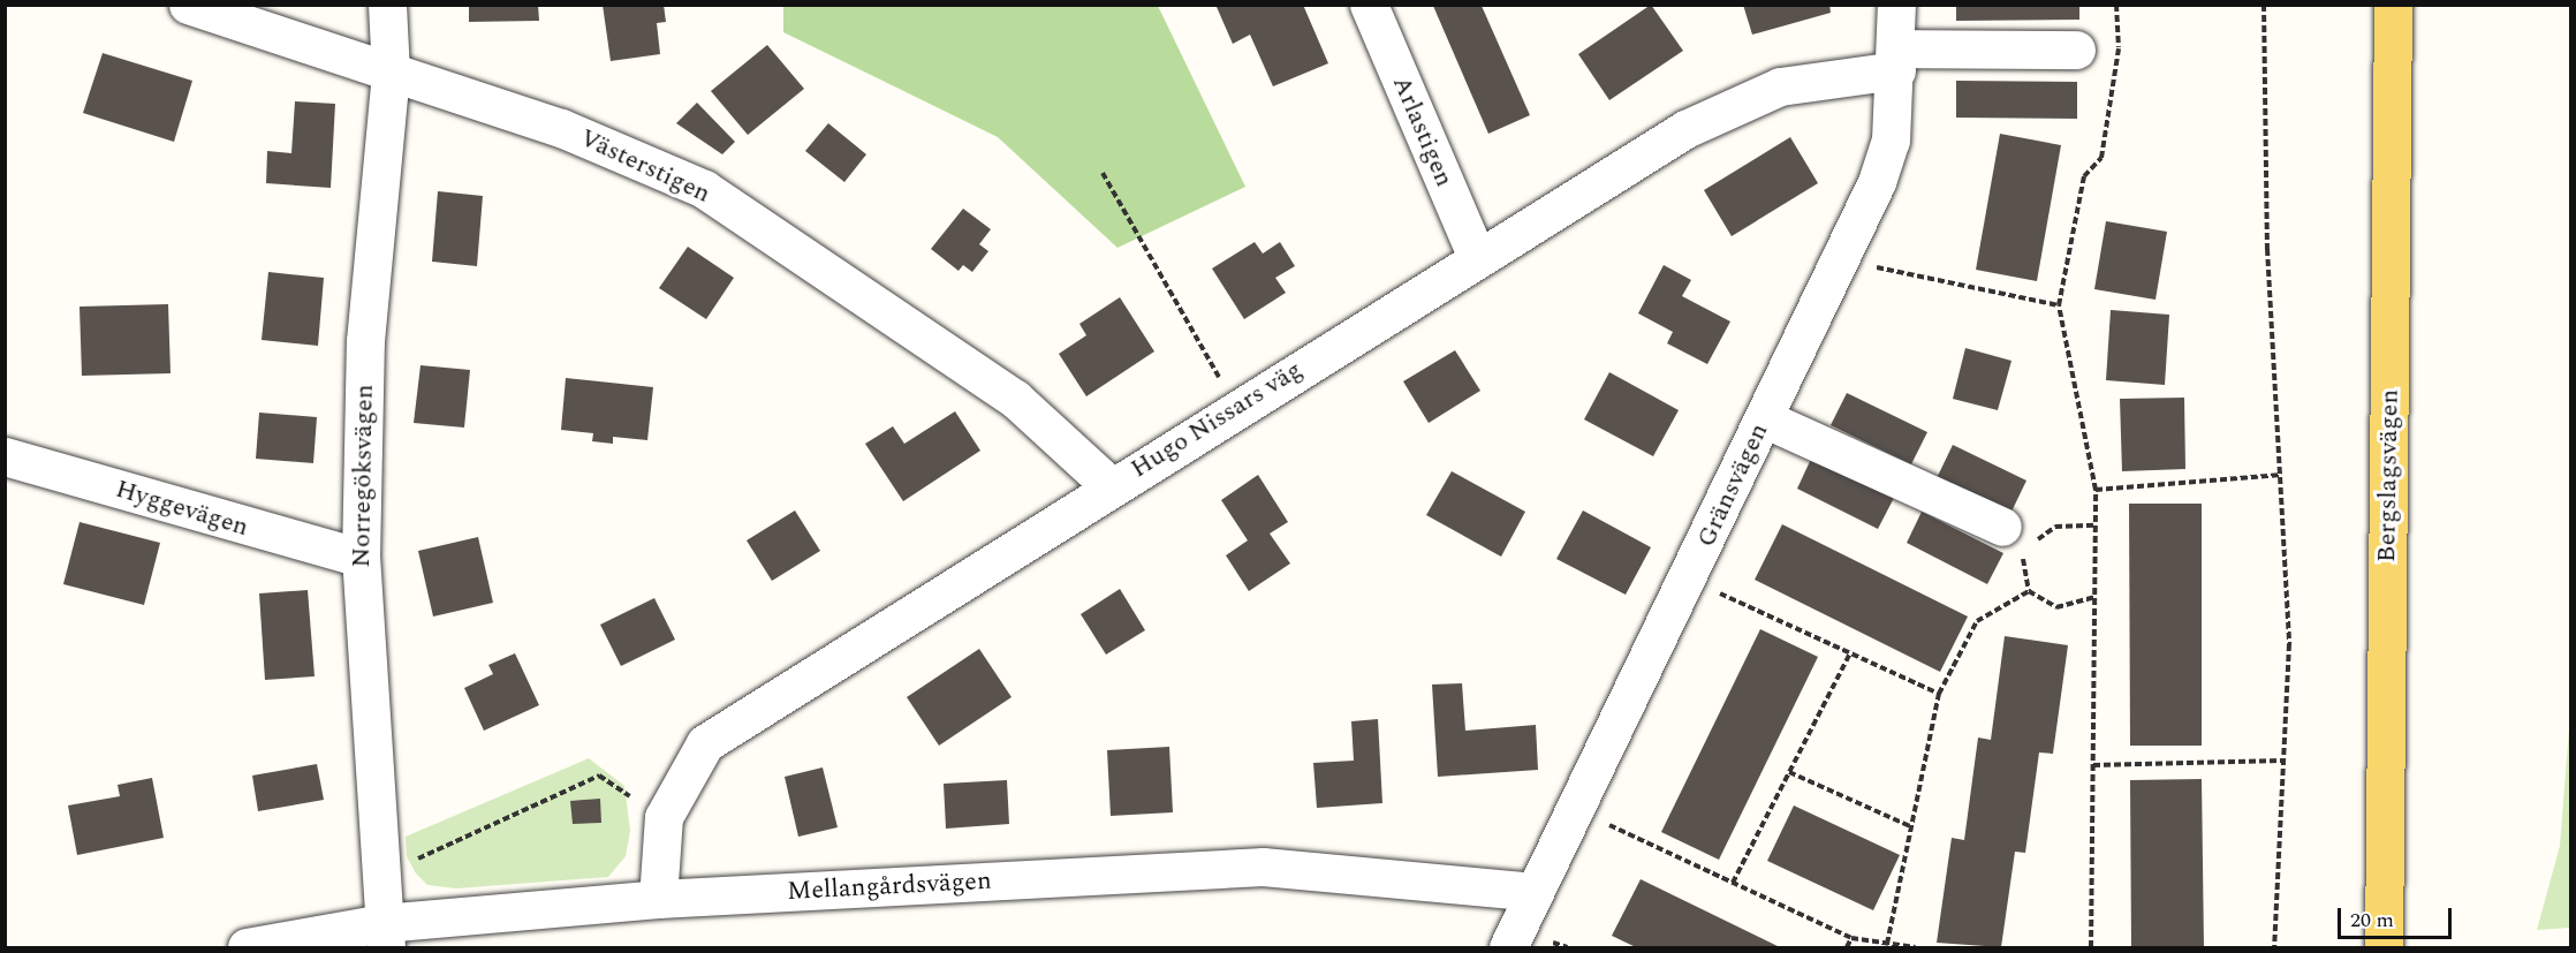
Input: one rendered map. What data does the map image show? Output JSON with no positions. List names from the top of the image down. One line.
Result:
{"streets":{"main road":["Bergslagsvägen"],"street":["Arlastigen","Västerstigen","Hugo Nissars väg","Norregöksvägen","Gränsvägen","Hyggevägen","Mellangårdsvägen"]},"crossings":[["Arlastigen","Hugo Nissars väg"],["Västerstigen","Hugo Nissars väg"],["Västerstigen","Norregöksvägen"],["Hugo Nissars väg","Gränsvägen"],["Hugo Nissars väg","Mellangårdsvägen"],["Norregöksvägen","Hyggevägen"],["Norregöksvägen","Mellangårdsvägen"],["Gränsvägen","Mellangårdsvägen"]],"scale_bar":"20 m"}
